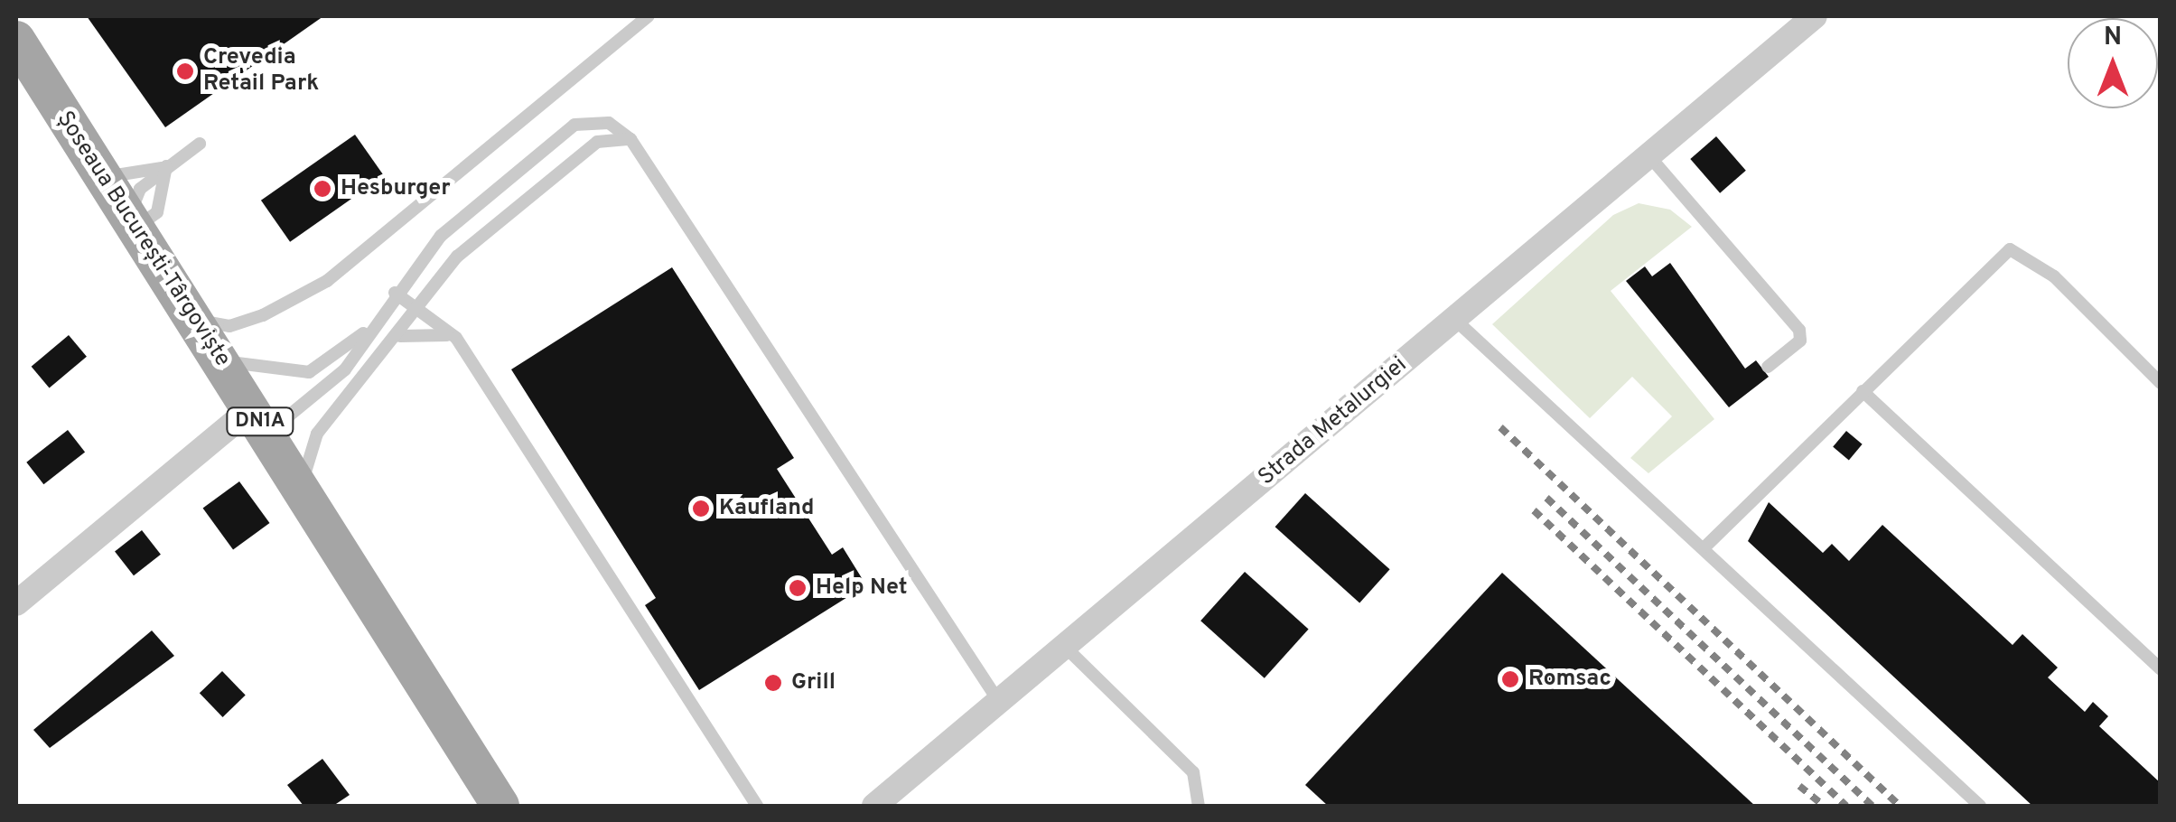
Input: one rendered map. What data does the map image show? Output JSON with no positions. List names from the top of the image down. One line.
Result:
{"streets":{"main road":["Șoseaua București-Târgoviște","DN1A"],"street":["Strada Metalurgiei"]},"places":["Crevedia Retail Park","Hesburger","Kaufland","Help Net","Romsac","Grill"],"north":"top"}
